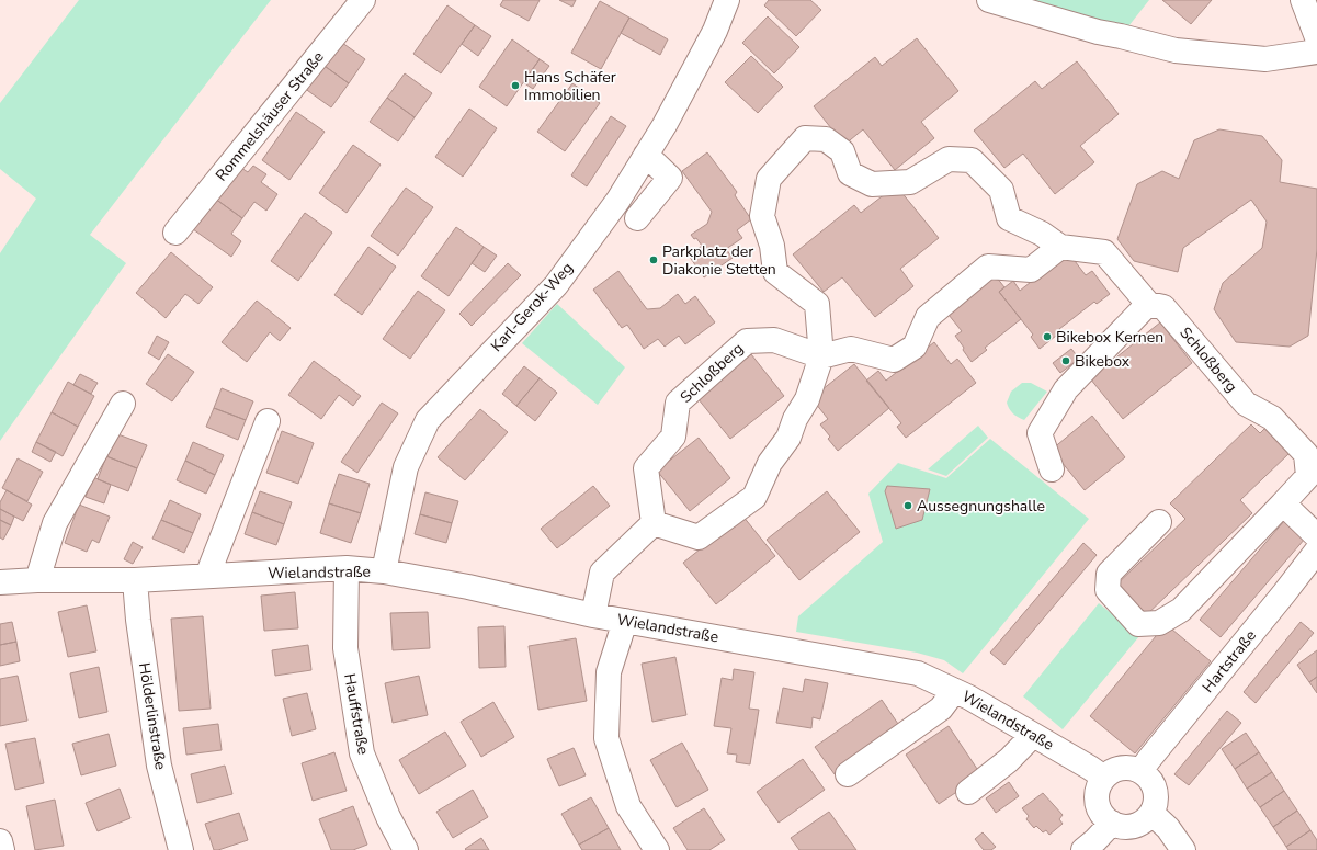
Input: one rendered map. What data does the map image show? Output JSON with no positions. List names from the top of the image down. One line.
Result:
{"streets":{"street":["Rommelshäuser Straße","Karl-Gerok-Weg","Schloßberg","Wielandstraße","Hartstraße","Hauffstraße","Hölderlinstraße"]},"crossings":[["Karl-Gerok-Weg","Wielandstraße"],["Wielandstraße","Hartstraße"],["Wielandstraße","Hauffstraße"],["Wielandstraße","Hölderlinstraße"]],"places":["Hans Schäfer Immobilien","Parkplatz der Diakonie Stetten","Bikebox Kernen","Bikebox","Aussegnungshalle"]}
